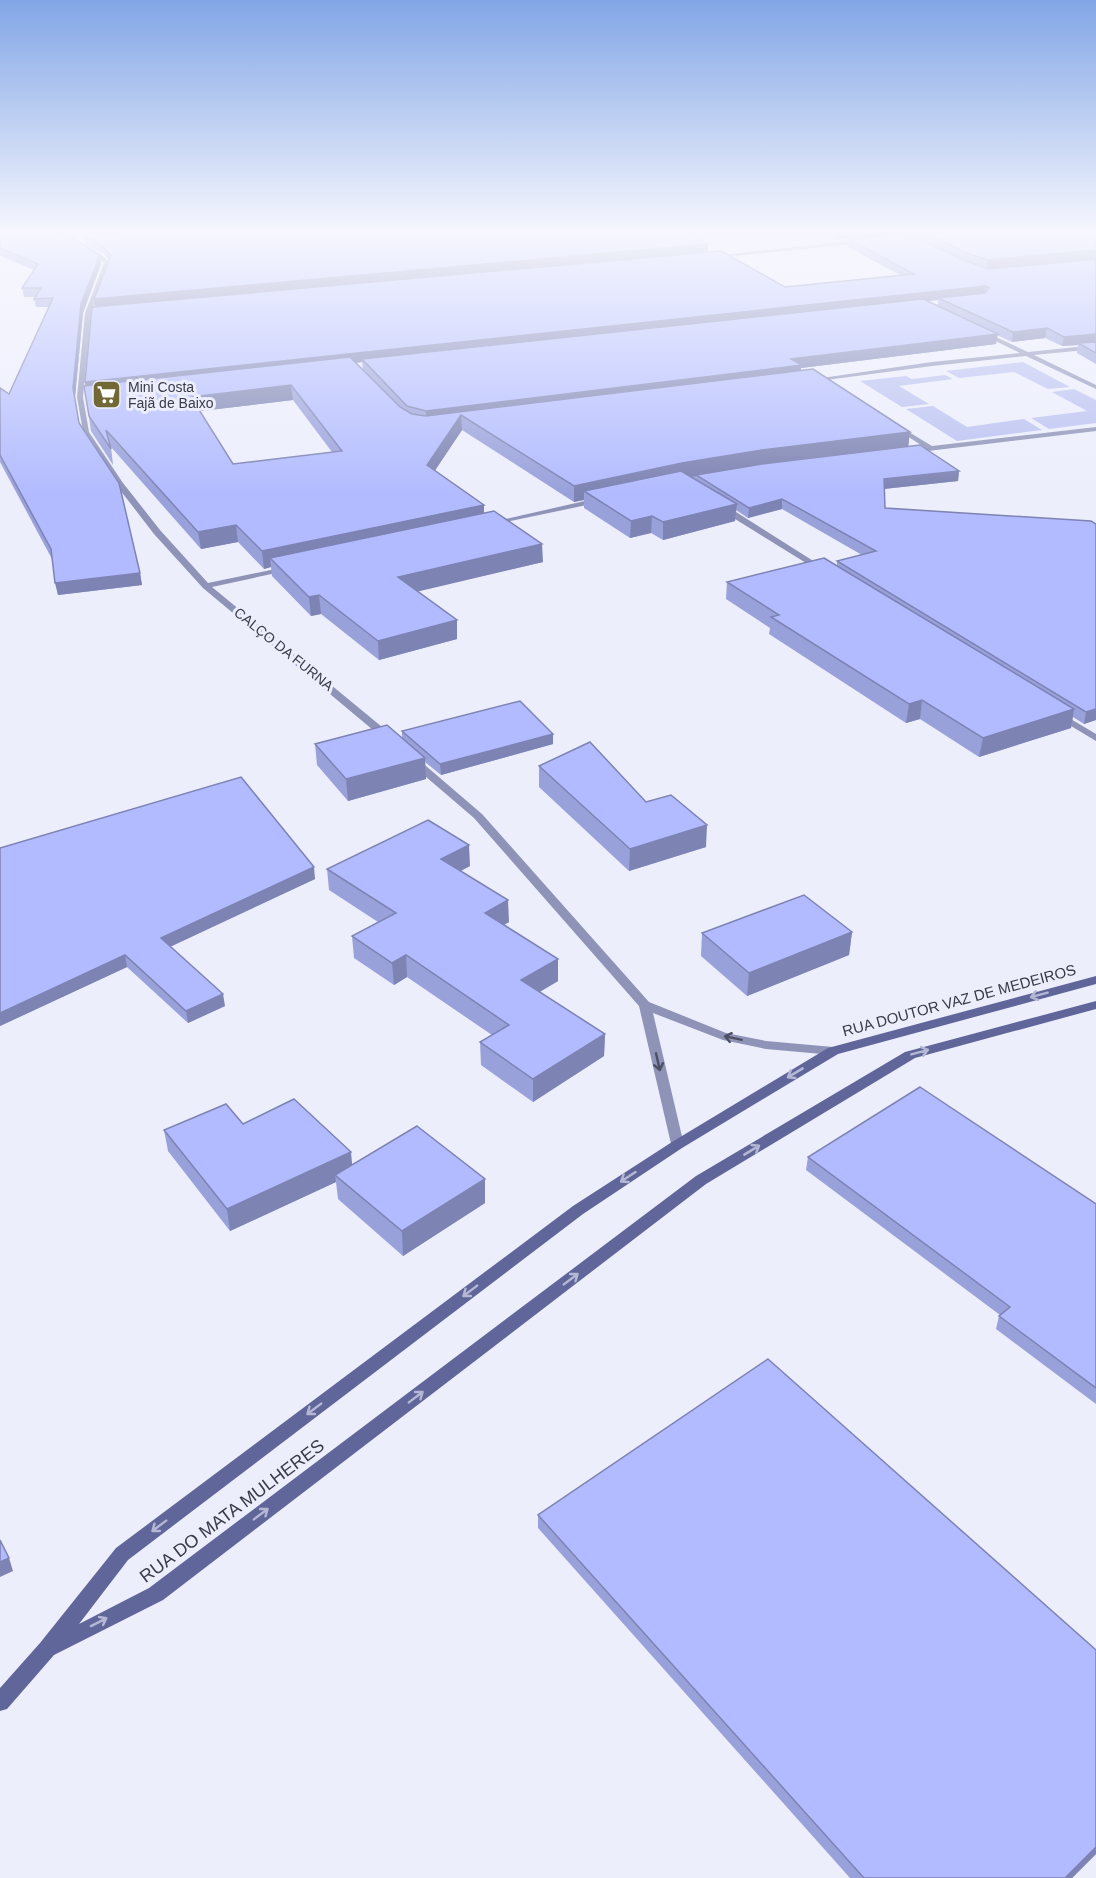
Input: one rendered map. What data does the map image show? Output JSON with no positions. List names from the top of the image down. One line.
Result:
{"streets":{"street":["CALÇO DA FURNA","RUA DOUTOR VAZ DE MEDEIROS","RUA DO MATA MULHERES"]},"crossings":[["CALÇO DA FURNA","RUA DOUTOR VAZ DE MEDEIROS"],["CALÇO DA FURNA","RUA DO MATA MULHERES"],["RUA DOUTOR VAZ DE MEDEIROS","RUA DO MATA MULHERES"]],"one_way":["RUA DOUTOR VAZ DE MEDEIROS"],"places":{"supermarket":["Mini Costa Fajã de Baixo"]}}
